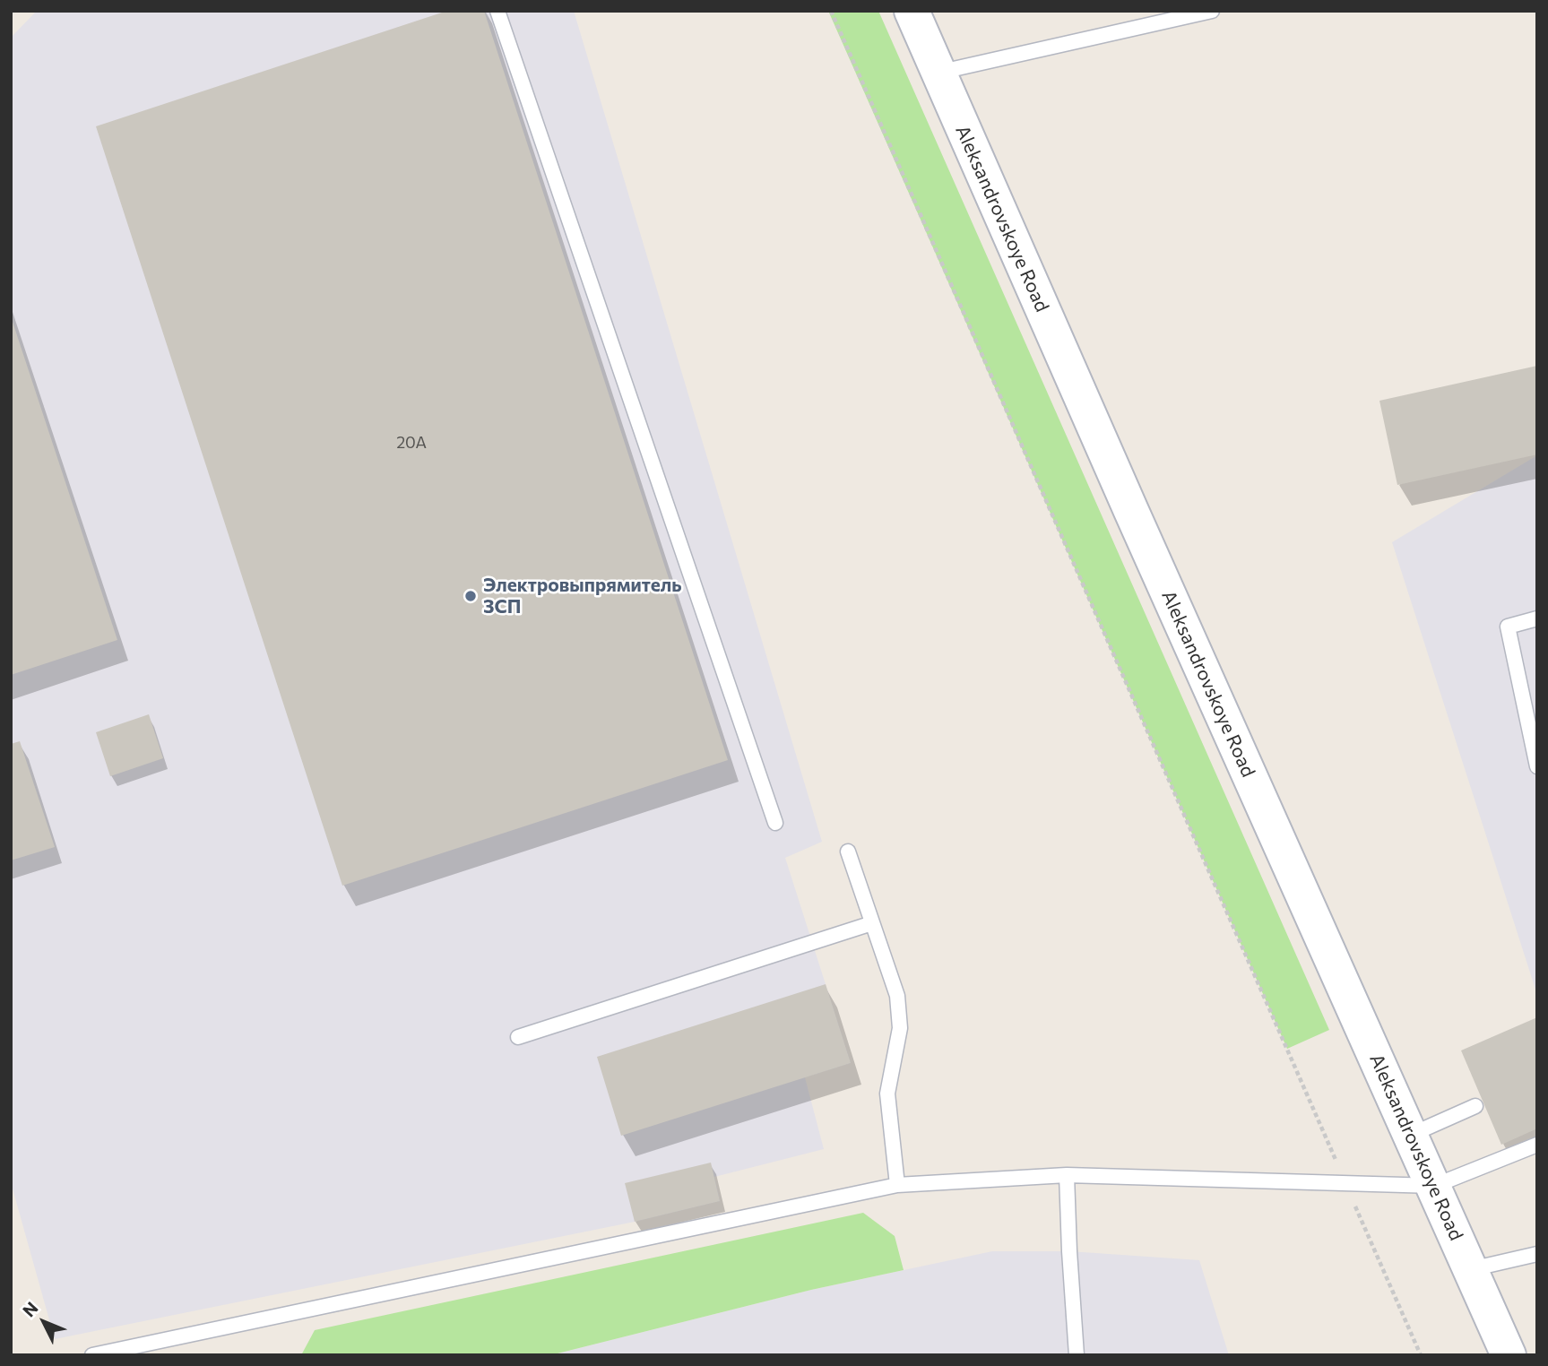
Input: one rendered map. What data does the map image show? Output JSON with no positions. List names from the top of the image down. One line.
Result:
{"streets":{"main road":["Aleksandrovskoye Road"]},"places":["Электровыпрямитель ЗСП"],"house_numbers":["20А"],"north":"top left"}
